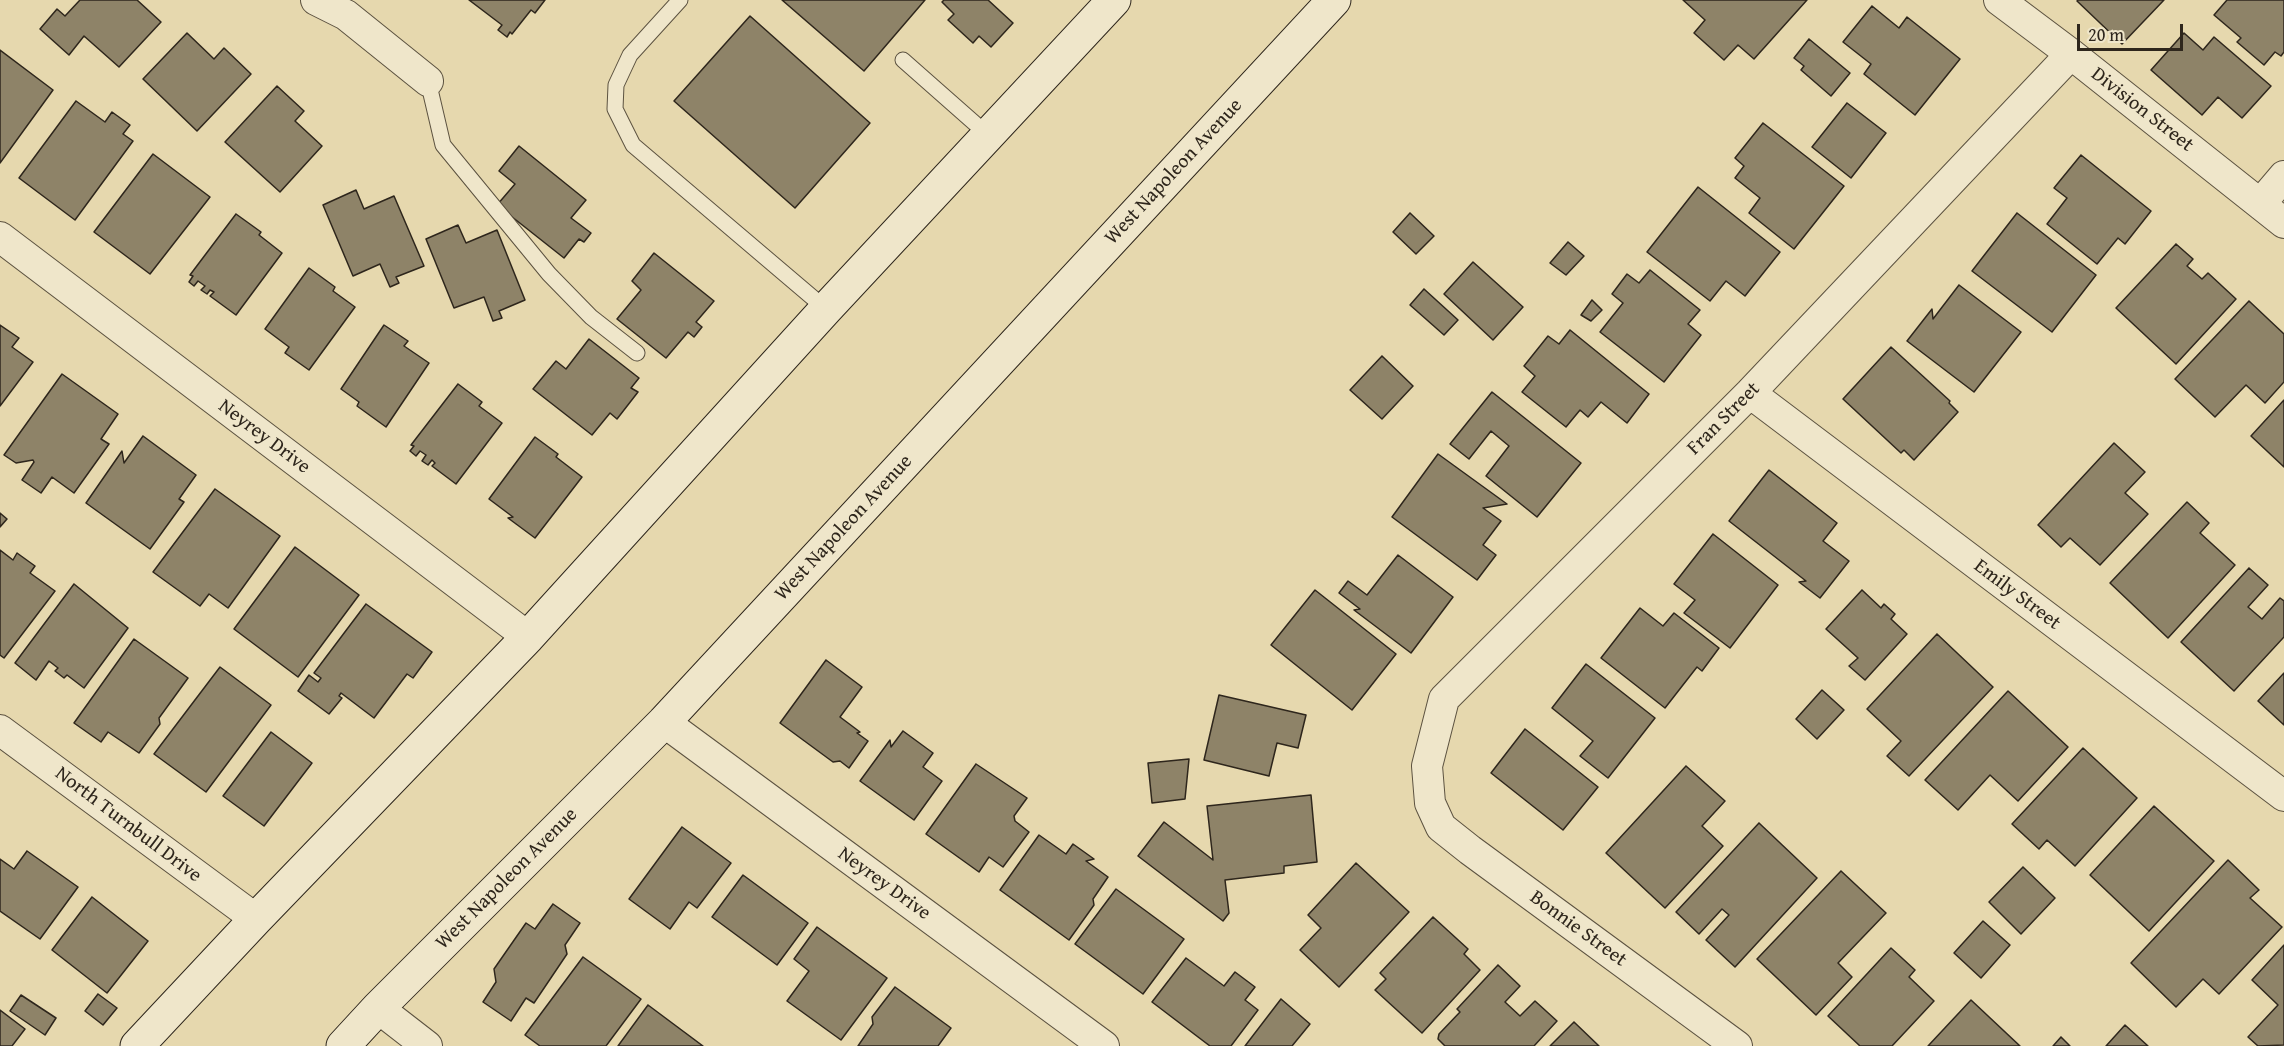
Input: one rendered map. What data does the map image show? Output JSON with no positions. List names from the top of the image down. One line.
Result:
{"streets":{"main road":["West Napoleon Avenue"],"street":["Division Street","Fran Street","Neyrey Drive","Emily Street","North Turnbull Drive","Bonnie Street"]},"crossings":[["Division Street","Fran Street"],["West Napoleon Avenue","Neyrey Drive"],["Fran Street","Emily Street"],["Fran Street","Bonnie Street"]],"scale_bar":"20 m"}
